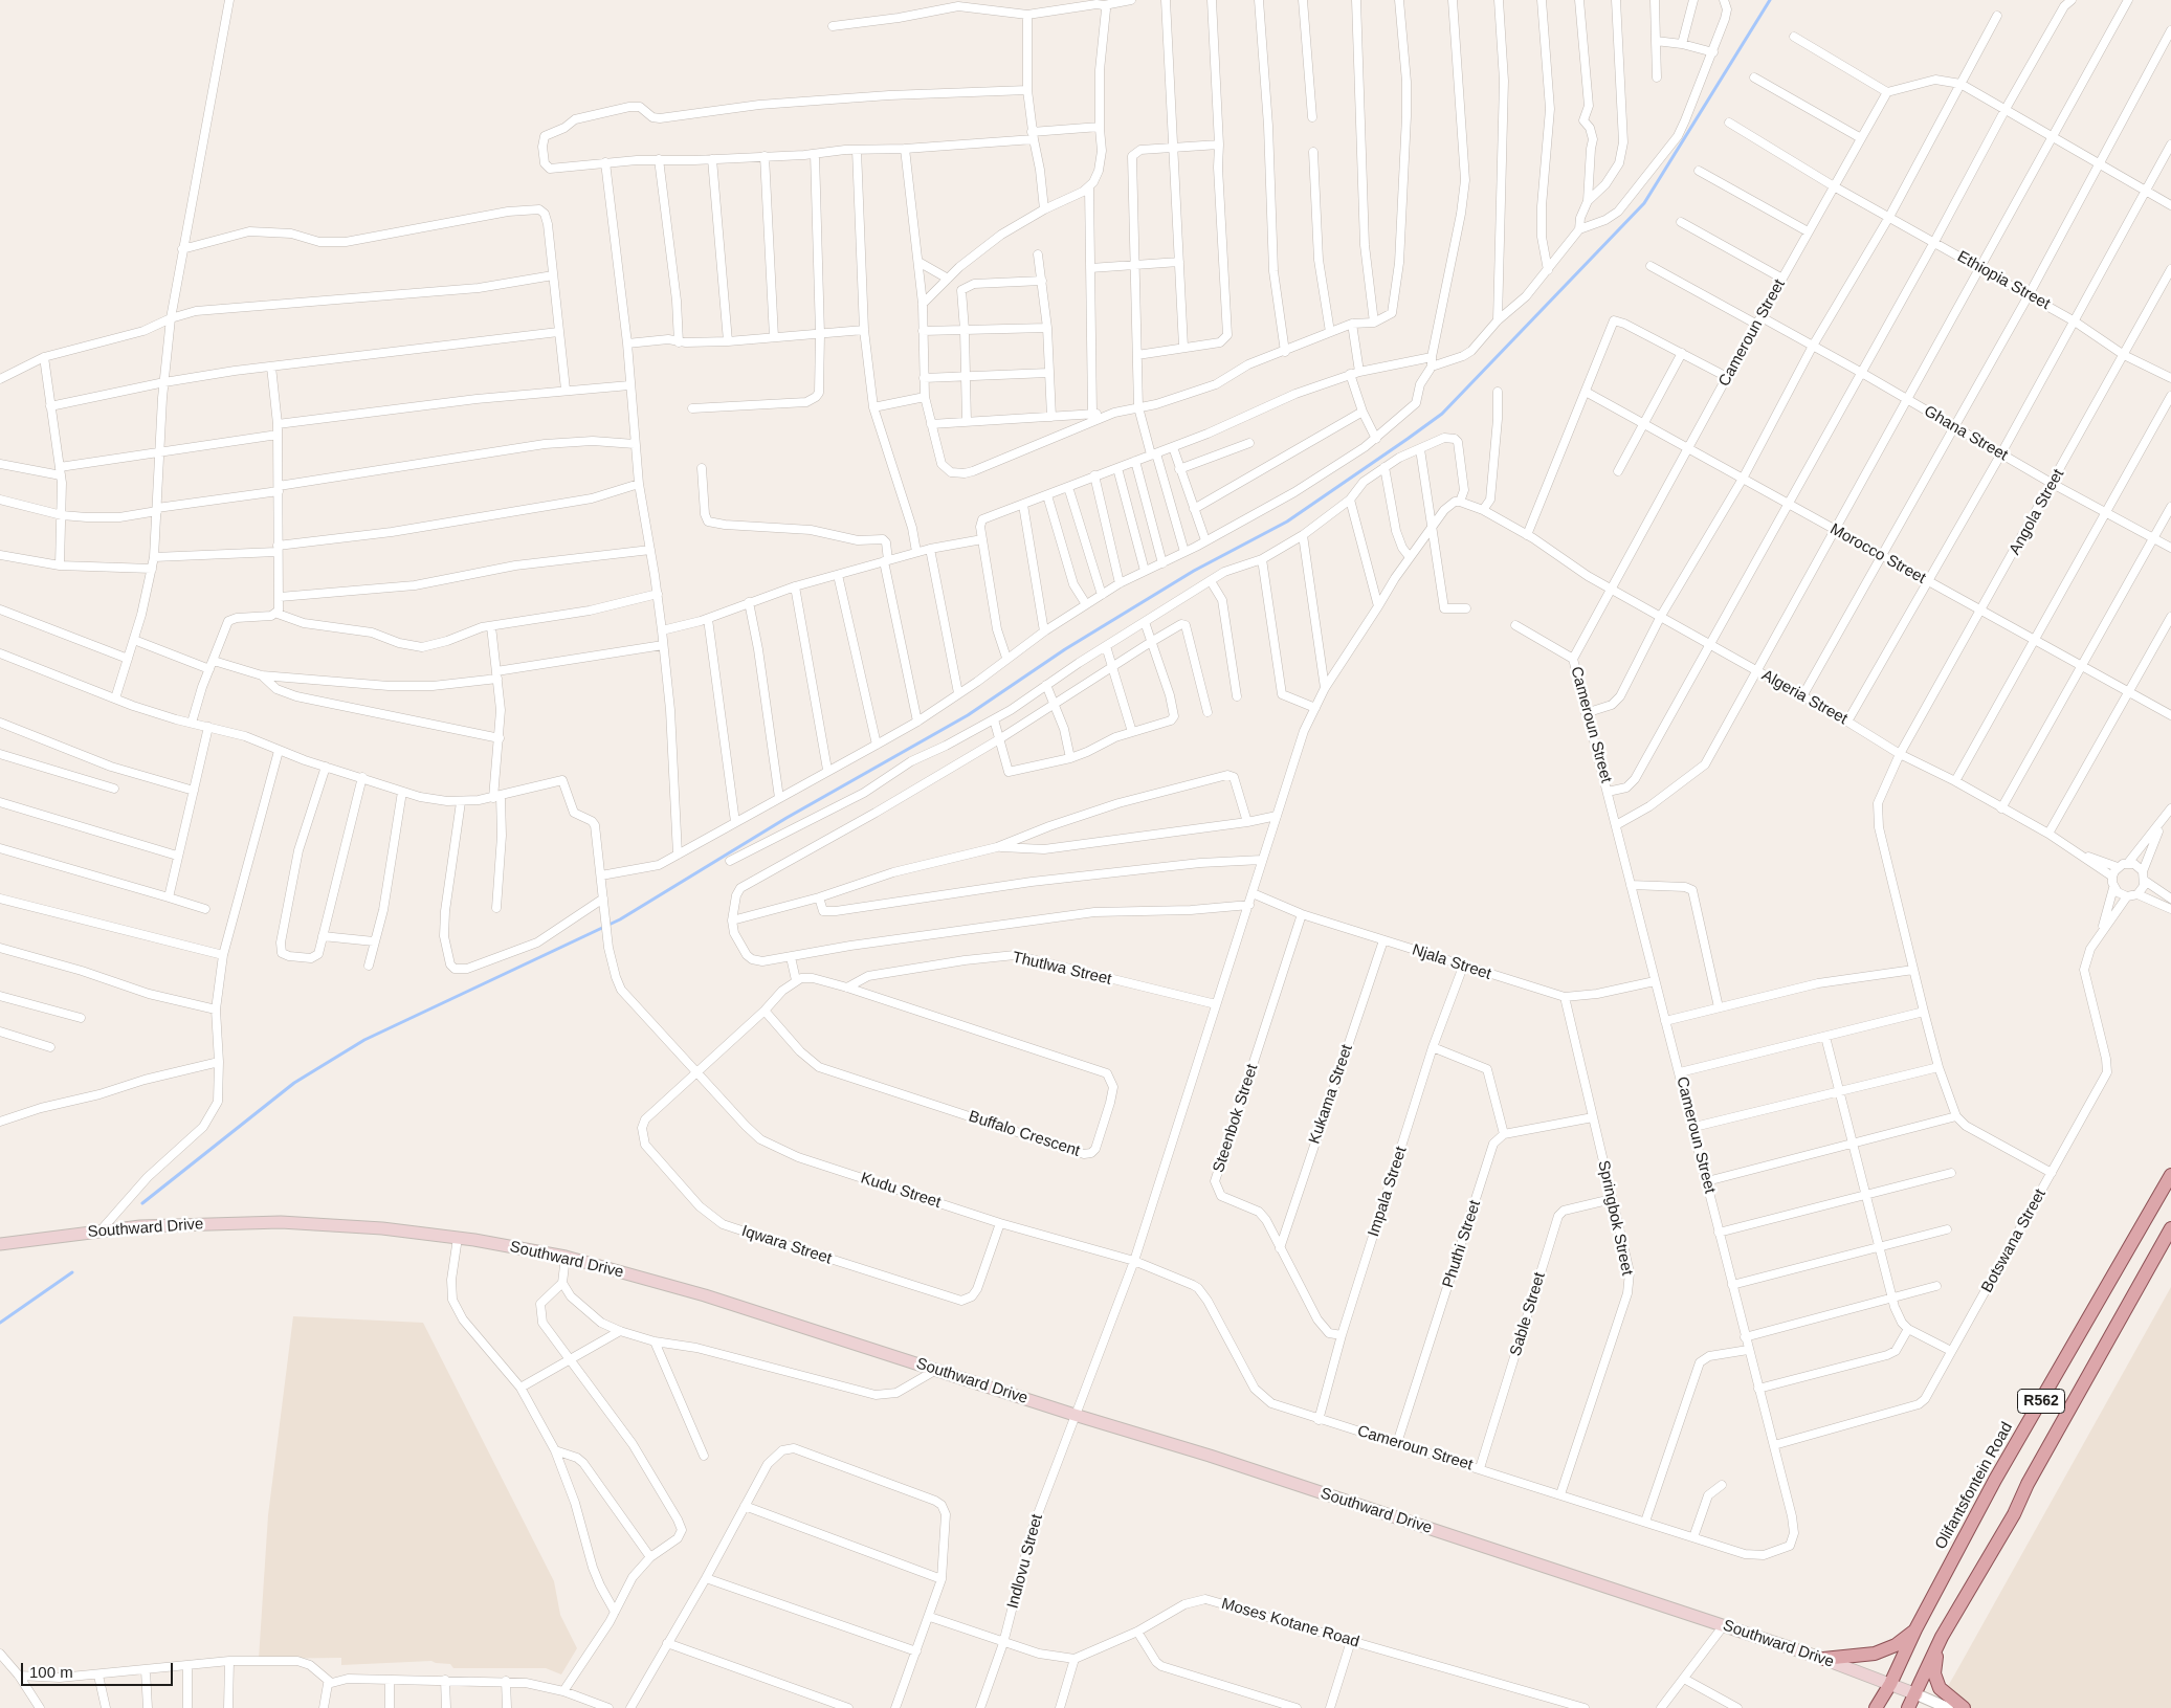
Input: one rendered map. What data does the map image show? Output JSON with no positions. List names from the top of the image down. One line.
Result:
{"streets":{"main road":["Southward Drive","R562","Olifantsfontein Road"],"street":["Ethiopia Street","Cameroun Street","Ghana Street","Angola Street","Morocco Street","Algeria Street","Njala Street","Thutlwa Street","Kukama Street","Steenbok Street","Buffalo Crescent","Kudu Street","Impala Street","Springbok Street","Botswana Street","Phuthi Street","Iqwara Street","Sable Street","Indlovu Street","Moses Kotane Road"]},"crossings":[["Ethiopia Street","Cameroun Street"],["Ethiopia Street","Angola Street"],["Cameroun Street","Ghana Street"],["Cameroun Street","Morocco Street"],["Cameroun Street","Algeria Street"],["Cameroun Street","Njala Street"],["Cameroun Street","Kudu Street"],["Cameroun Street","Impala Street"],["Cameroun Street","Springbok Street"],["Cameroun Street","Botswana Street"],["Cameroun Street","Phuthi Street"],["Cameroun Street","Sable Street"],["Cameroun Street","Indlovu Street"],["Ghana Street","Angola Street"],["Angola Street","Morocco Street"],["Angola Street","Algeria Street"],["Algeria Street","Botswana Street"],["Algeria Street","Indlovu Street"],["Njala Street","Kukama Street"],["Njala Street","Steenbok Street"],["Njala Street","Impala Street"],["Njala Street","Springbok Street"],["Njala Street","Indlovu Street"],["Thutlwa Street","Buffalo Crescent"],["Thutlwa Street","Indlovu Street"],["Kukama Street","Steenbok Street"],["Steenbok Street","Impala Street"],["Kudu Street","Iqwara Street"],["Kudu Street","Indlovu Street"],["Springbok Street","Sable Street"],["Southward Drive","R562"],["Southward Drive","Olifantsfontein Road"],["Southward Drive","Indlovu Street"],["Indlovu Street","Moses Kotane Road"]],"scale_bar":"100 m"}
